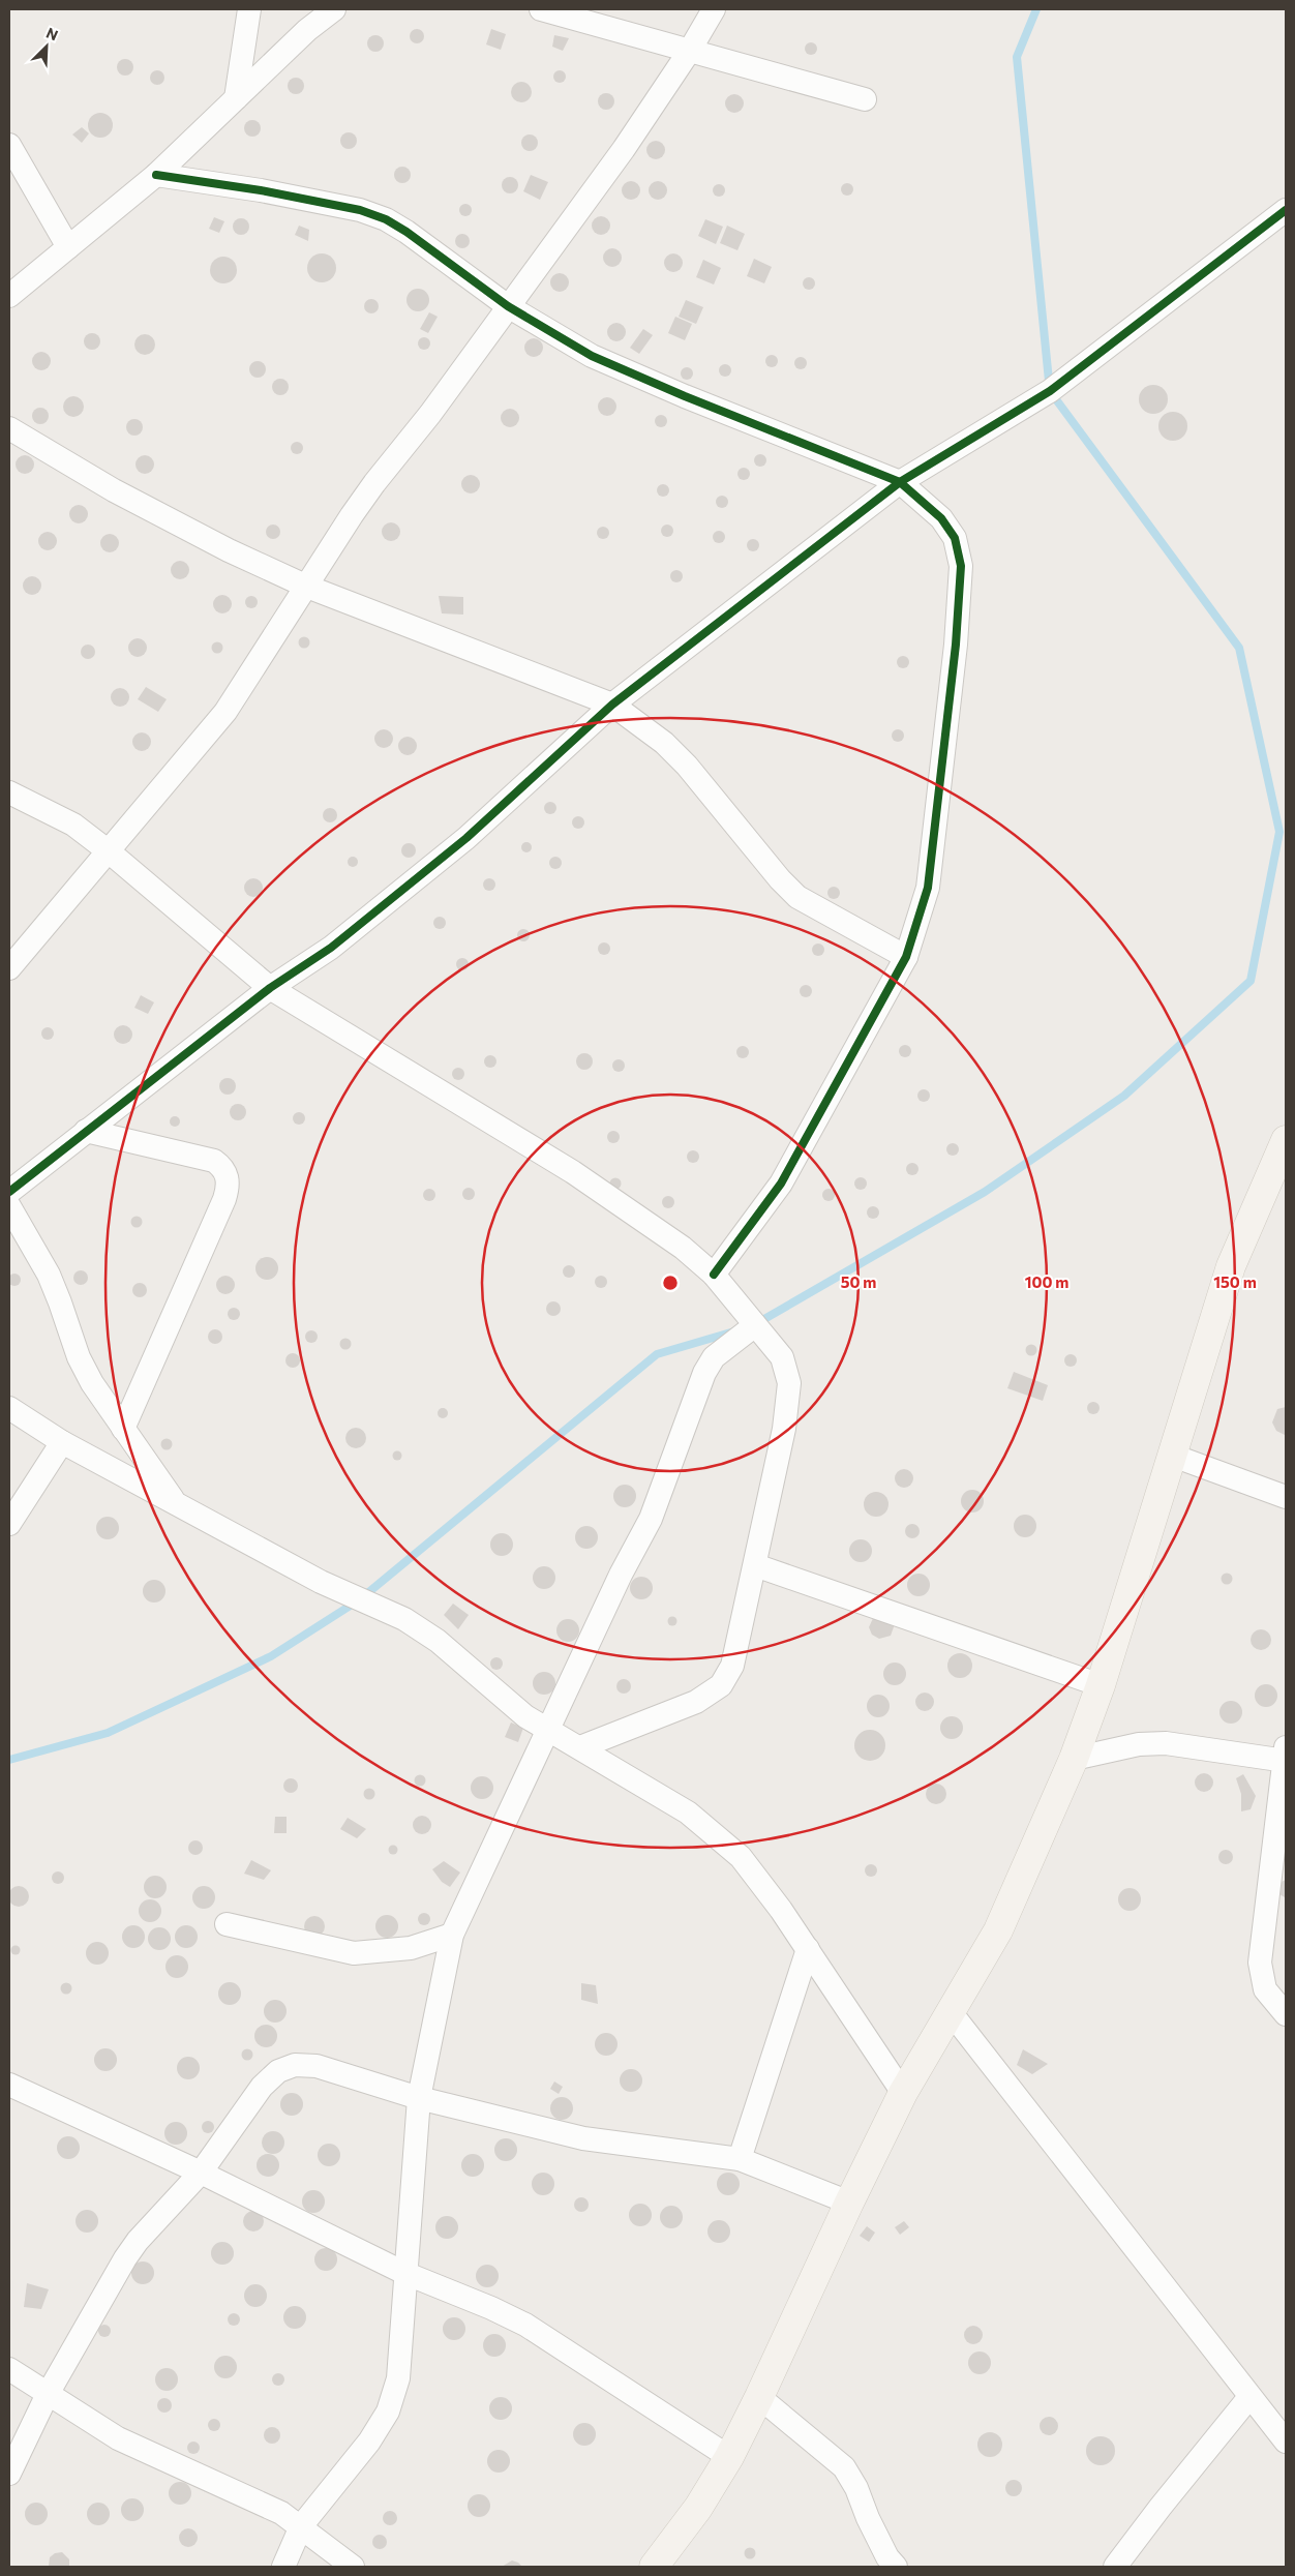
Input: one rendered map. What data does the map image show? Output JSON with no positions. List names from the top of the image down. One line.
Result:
{"north":"top right","rings":["50 m","100 m","150 m"]}
